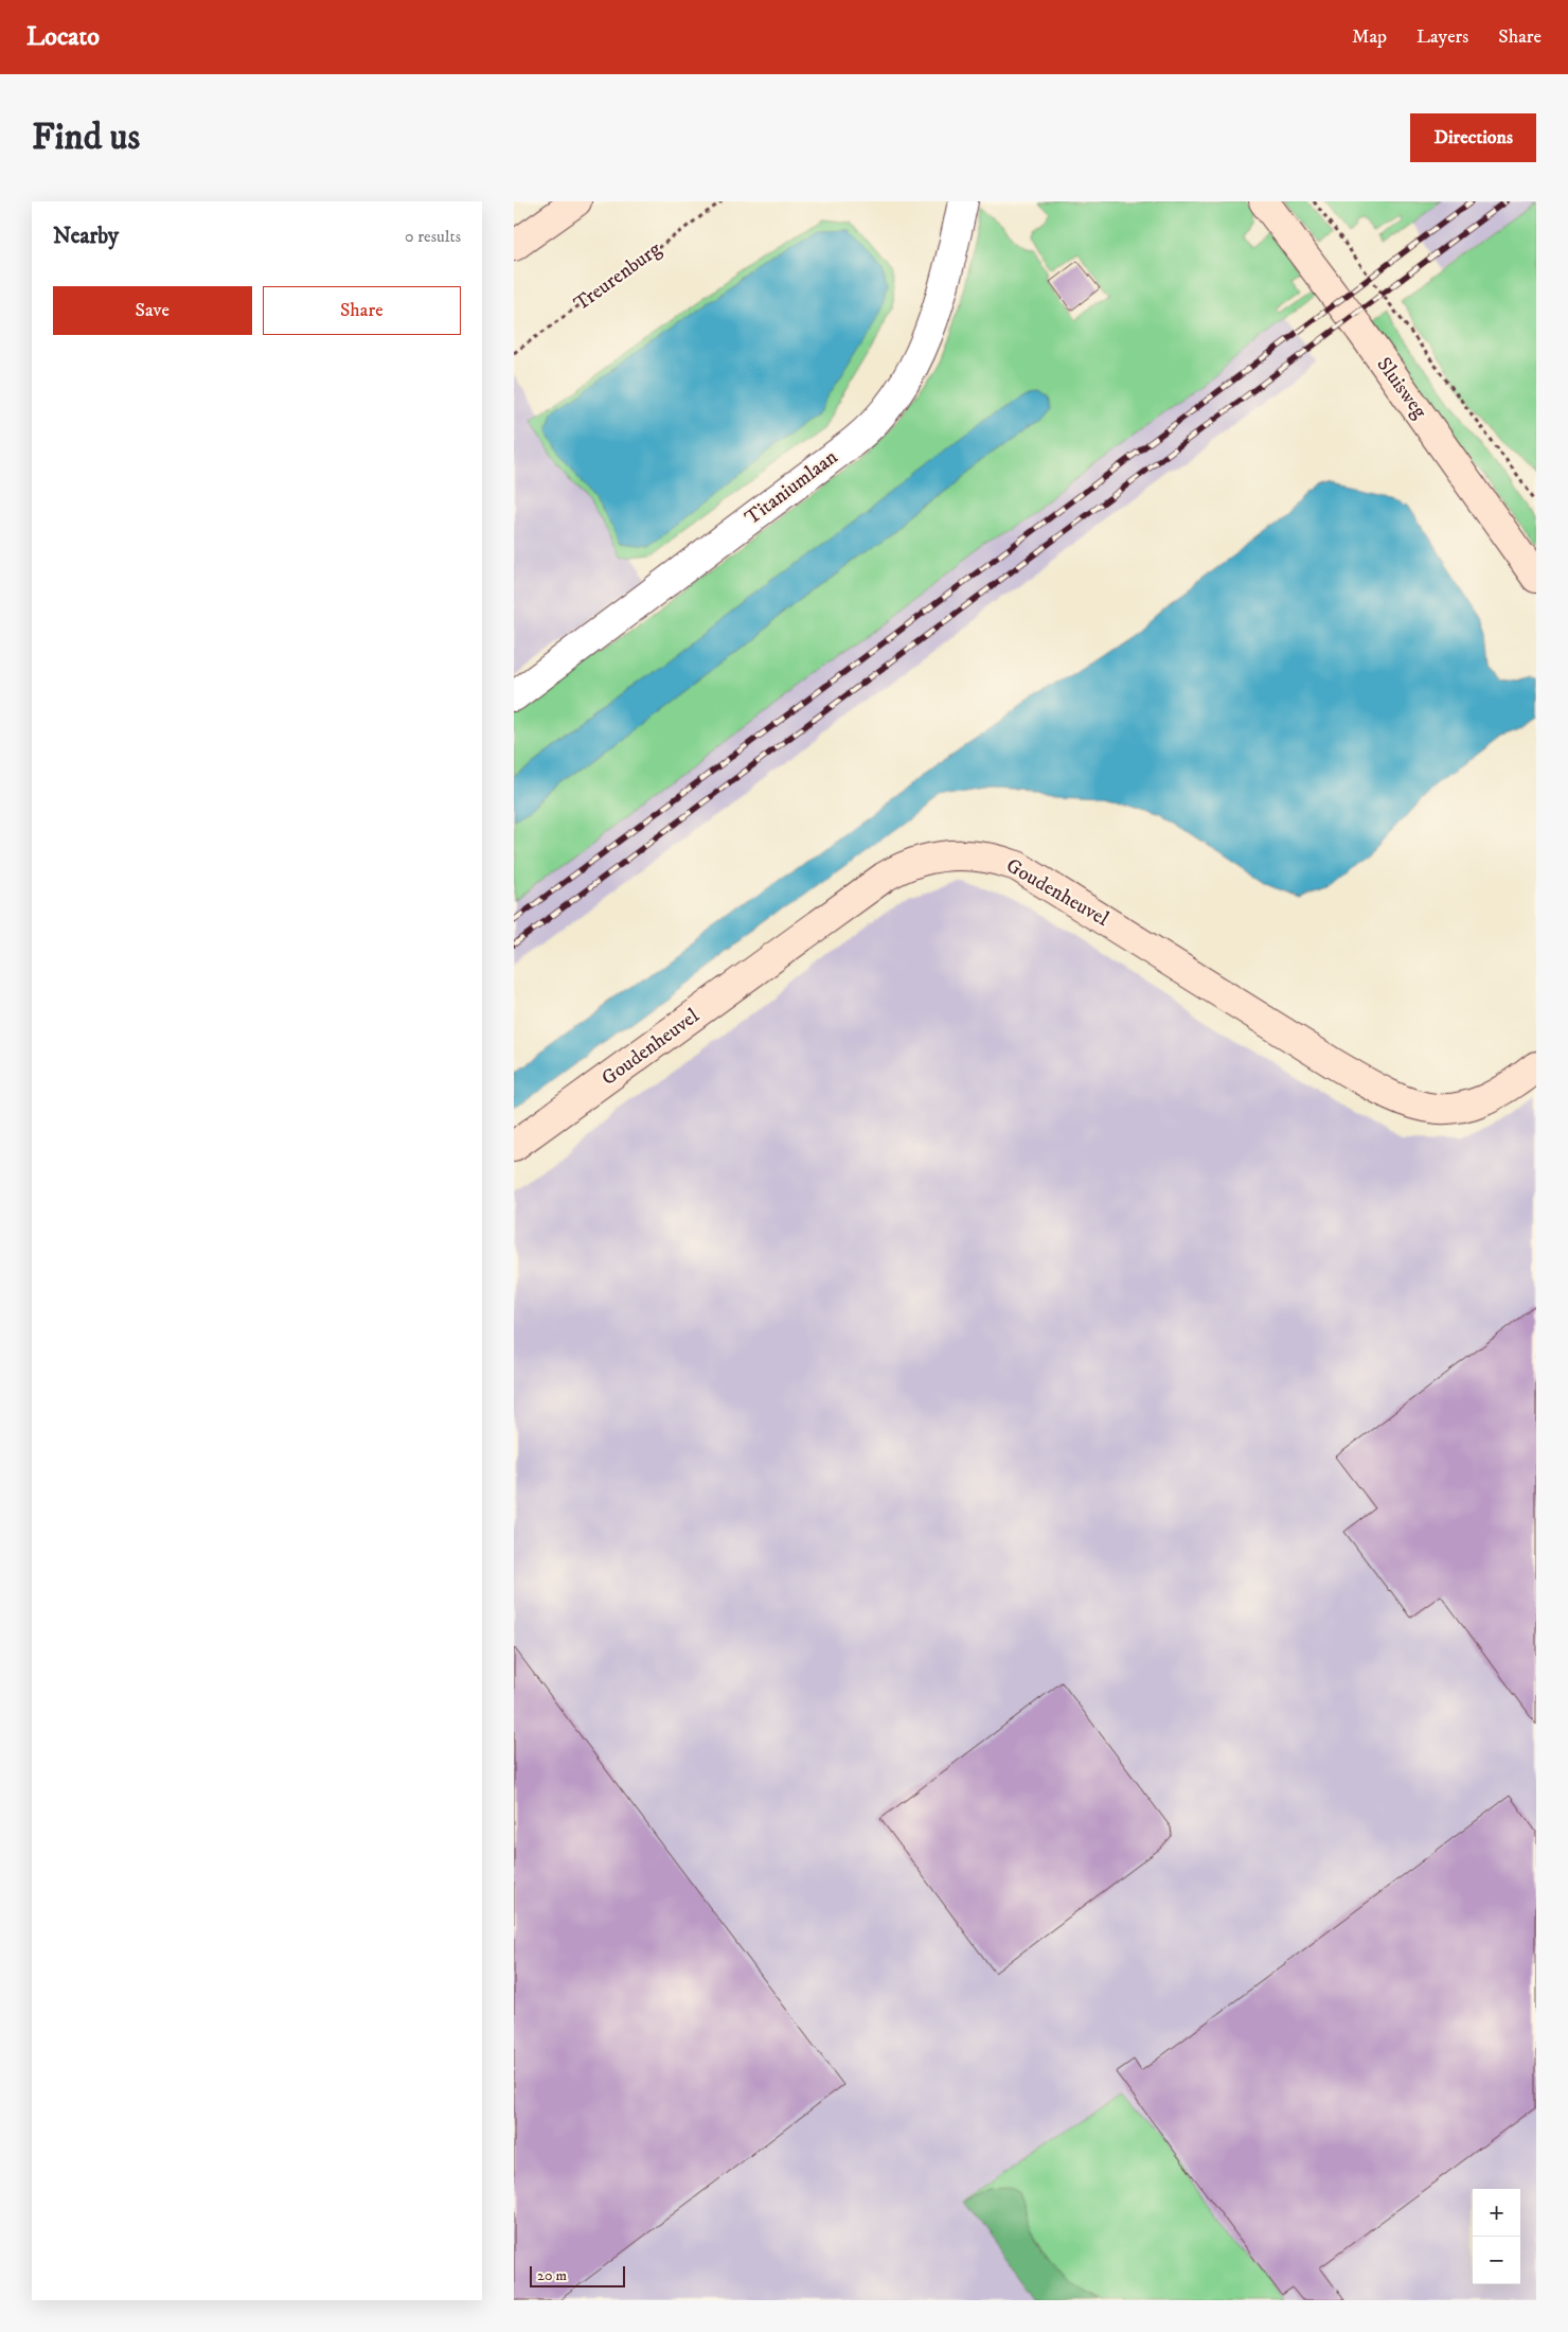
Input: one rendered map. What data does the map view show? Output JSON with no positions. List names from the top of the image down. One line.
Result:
{"streets":{"street":["Sluisweg","Titaniumlaan","Goudenheuvel"],"path":["Treurenburg"]},"scale_bar":"20 m","page":{"header":"Locato","nav":["Map","Layers","Share"],"buttons":["Directions",["Save","Share"]],"title":"Find us","heading":["Nearby","0 results"],"map_buttons":["+","−"],"scale":"20 m"}}
